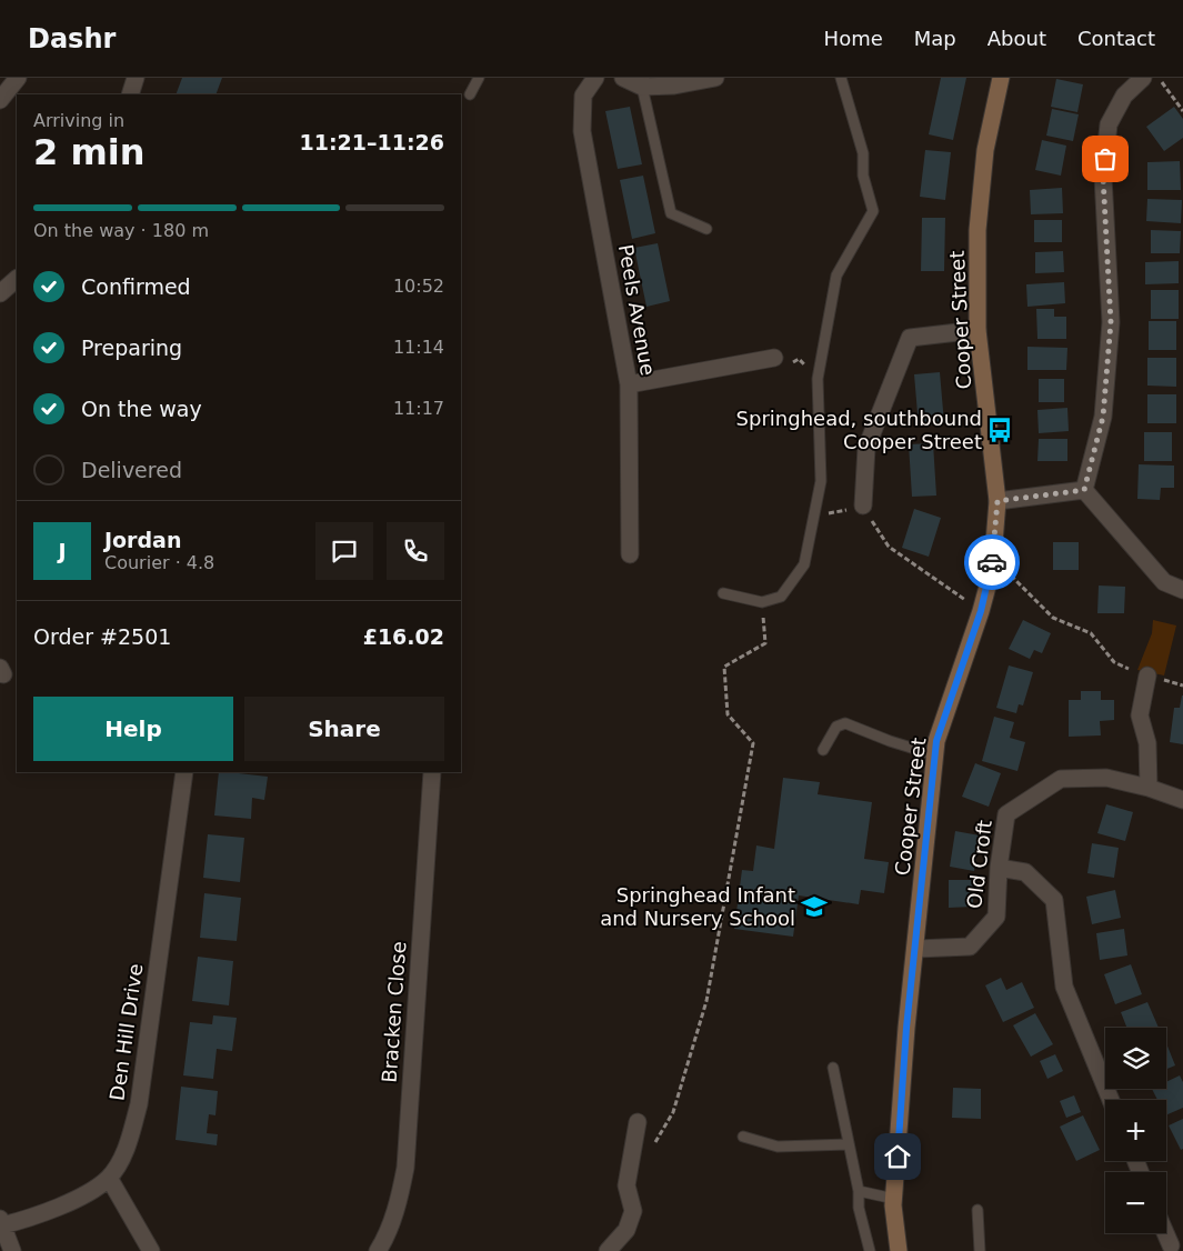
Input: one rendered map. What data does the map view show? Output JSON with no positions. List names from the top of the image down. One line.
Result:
{"streets":{"street":["Peels Avenue","Cooper Street","Old Croft","Bracken Close","Den Hill Drive"]},"crossings":[["Cooper Street","Old Croft"]],"places":{"bus stop":["Springhead, southbound Cooper Street"],"school or university":["Springhead Infant and Nursery School"]},"page":{"header":"Dashr","nav":["Home","Map","About","Contact"],"heading":["2 min","Arriving in","11:21–11:26"],"panel":["Jordan","Courier · 4.8","Order #2501","£16.02"],"bar":"On the way · 180 m","list":[["Confirmed","10:52"],["Preparing","11:14"],["On the way","11:17"],"Delivered"],"round":"J","buttons":["Help","Share"],"map_buttons":["+","−"]}}
